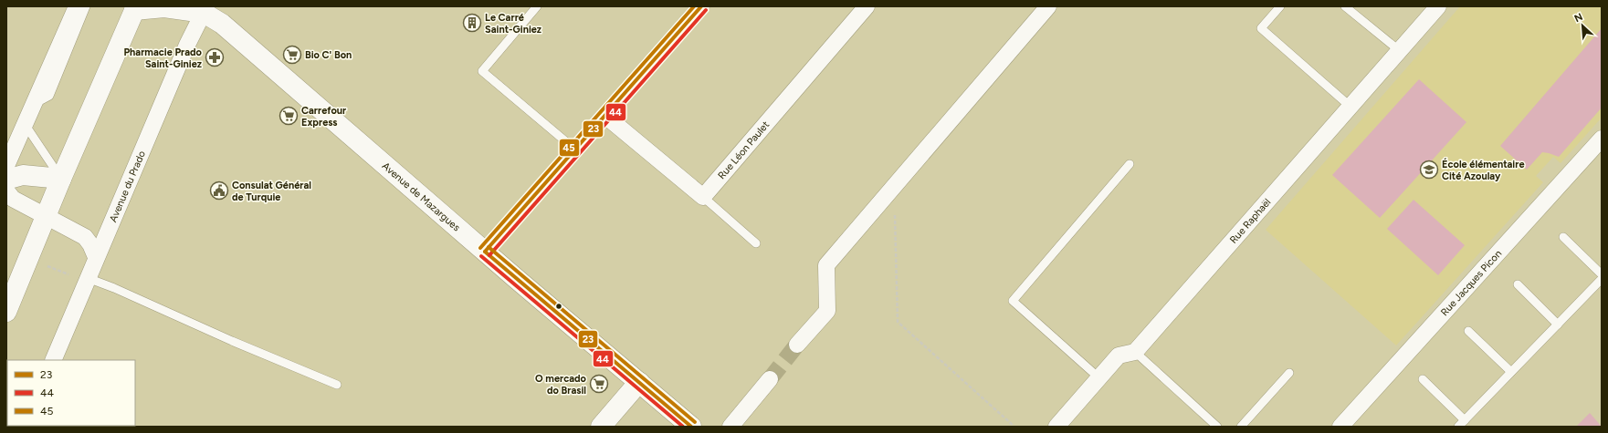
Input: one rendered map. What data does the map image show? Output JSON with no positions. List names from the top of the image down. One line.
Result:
{"streets":{"street":["Rue Léon Paulet","Avenue du Prado","Avenue de Mazargues","Rue Raphaël","Rue Jacques Picon"]},"crossings":[["Avenue du Prado","Avenue de Mazargues"]],"places":{"building":["Le Carré Saint-Giniez"],"supermarket":["Bio C' Bon","Carrefour Express","O mercado do Brasil"],"pharmacy":["Pharmacie Prado Saint-Giniez"],"school or university":["École élémentaire Cité Azoulay"],"public building":["Consulat Général de Turquie"]},"lines":["transit line 23","transit line 45","transit line 44"],"legend":["23","44","45"],"north":"top left"}
